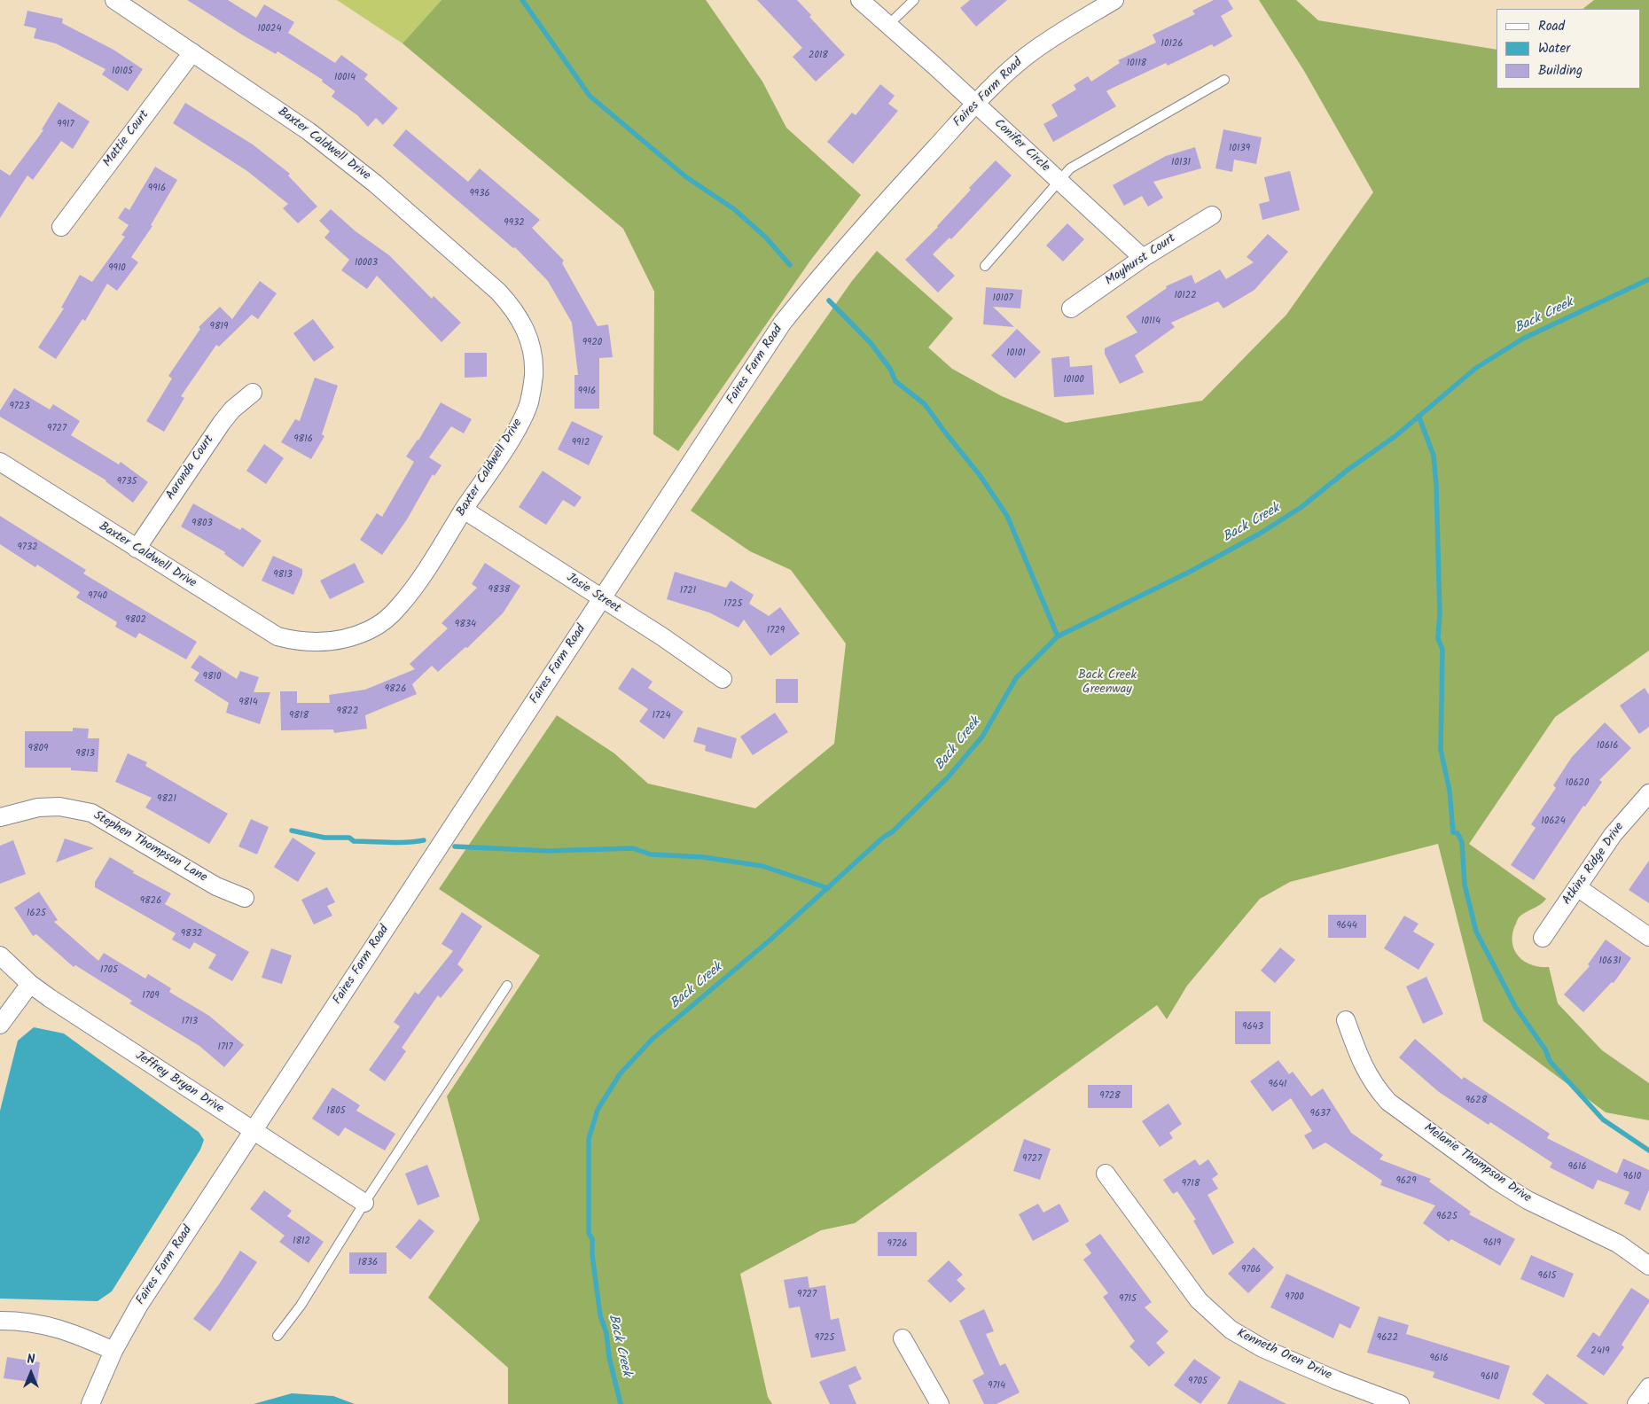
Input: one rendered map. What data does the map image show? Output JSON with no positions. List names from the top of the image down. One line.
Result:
{"streets":{"street":["Faires Farm Road","Mattie Court","Baxter Caldwell Drive","Conifer Circle","Mayhurst Court","Aaronda Court","Josie Street","Stephen Thompson Lane","Atkins Ridge Drive","Jeffrey Bryan Drive","Melanie Thompson Drive","Kenneth Oren Drive"]},"crossings":[["Faires Farm Road","Conifer Circle"],["Faires Farm Road","Josie Street"],["Faires Farm Road","Jeffrey Bryan Drive"],["Mattie Court","Baxter Caldwell Drive"],["Baxter Caldwell Drive","Aaronda Court"],["Baxter Caldwell Drive","Josie Street"],["Conifer Circle","Mayhurst Court"]],"water":["Back Creek"],"parks":["Back Creek Greenway"],"house_numbers":["10024","10126","2018","10118","10105","10014","9917","10139","10131","9916","9936","9932","10003","9910","10122","10107","10114","9819","9920","10101","10100","9916","9723","9727","9816","9912","9735","9803","9732","9813","9838","1721","9740","1725","9802","9834","1729","9810","9826","9814","9822","9818","1724","10616","9809","9813","10620","9821","10624","9826","1625","9644","9832","10631","1705","1709","1713","9643","1717","9641","9728","9628","1805","9637","9727","9616","9610","9629","9718","9625","1812","9619","9726","1836","9706","9615","9727","9700","9715","9725","9622","2419","9616","9610","9705","9714"],"legend":["Road","Water","Building"],"north":"top"}
